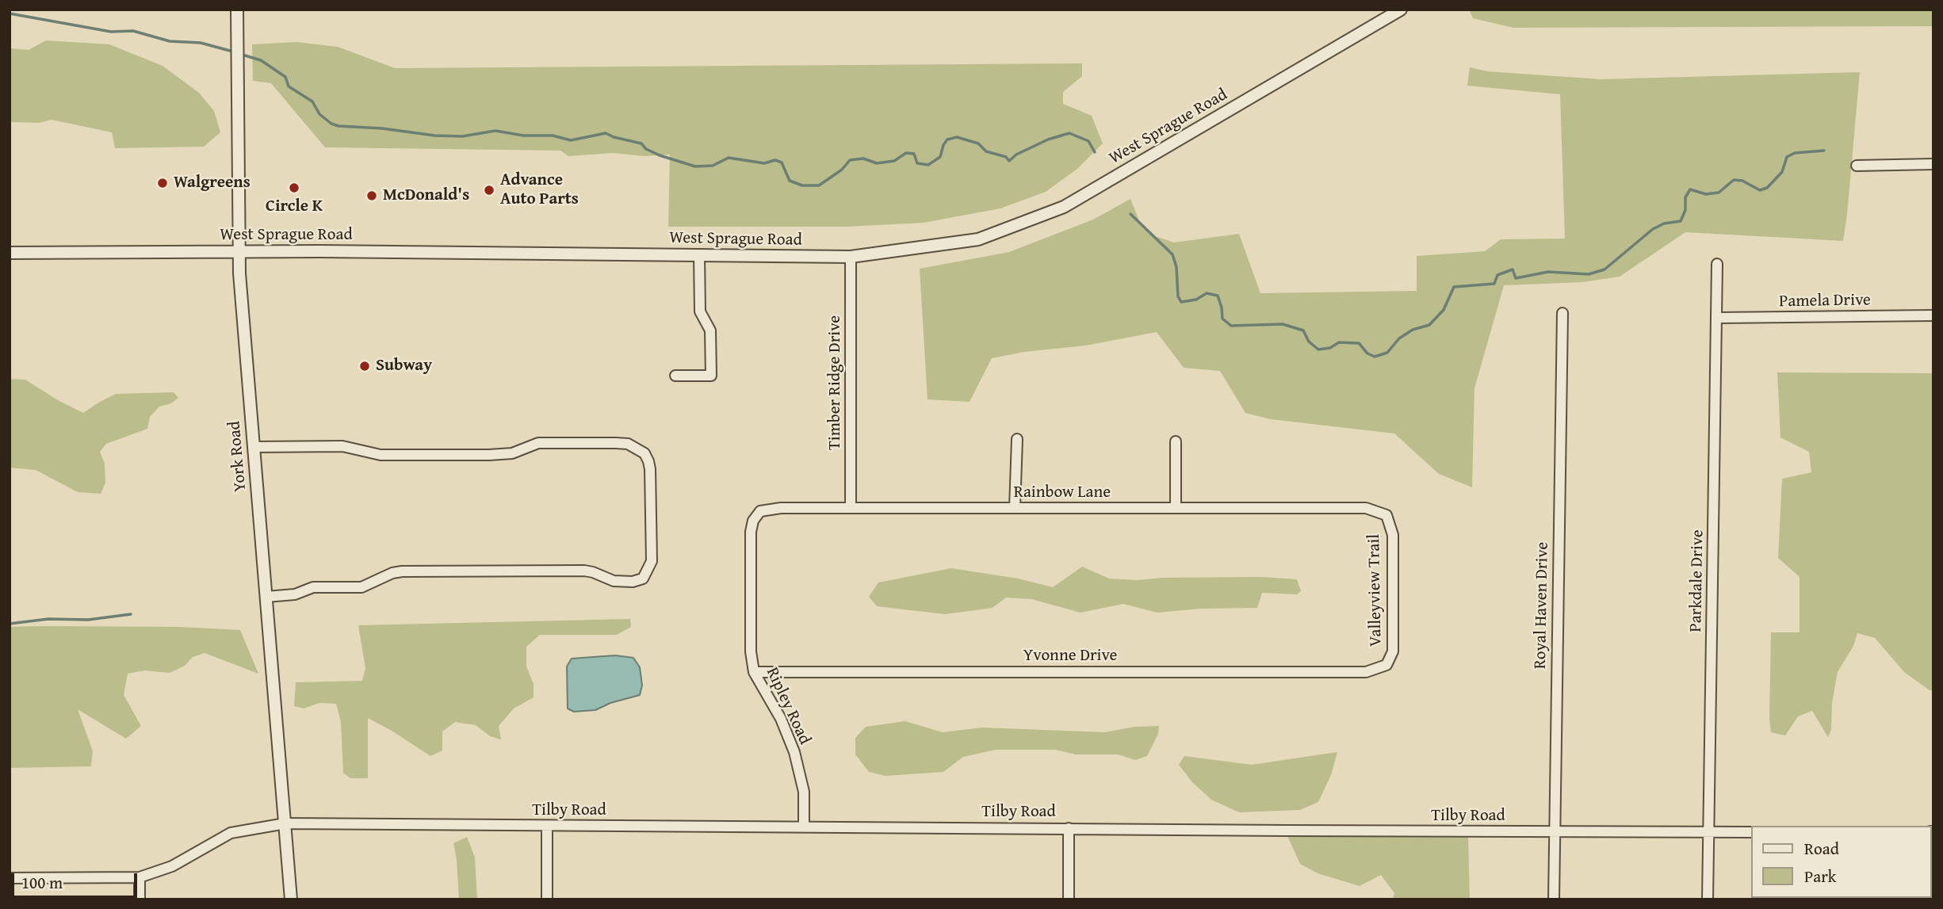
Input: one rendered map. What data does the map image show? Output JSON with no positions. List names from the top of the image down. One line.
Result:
{"streets":{"street":["West Sprague Road","Pamela Drive","Timber Ridge Drive","York Road","Rainbow Lane","Parkdale Drive","Valleyview Trail","Royal Haven Drive","Yvonne Drive","Ripley Road","Tilby Road"]},"crossings":[["West Sprague Road","Timber Ridge Drive"],["West Sprague Road","York Road"],["Pamela Drive","Parkdale Drive"],["Timber Ridge Drive","Rainbow Lane"],["York Road","Tilby Road"],["Rainbow Lane","Valleyview Trail"],["Rainbow Lane","Ripley Road"],["Parkdale Drive","Tilby Road"],["Valleyview Trail","Yvonne Drive"],["Royal Haven Drive","Tilby Road"],["Yvonne Drive","Ripley Road"],["Ripley Road","Tilby Road"]],"places":["Walgreens","Circle K","Advance Auto Parts","McDonald's","Subway"],"legend":["Road","Park"],"scale_bar":"100 m"}
